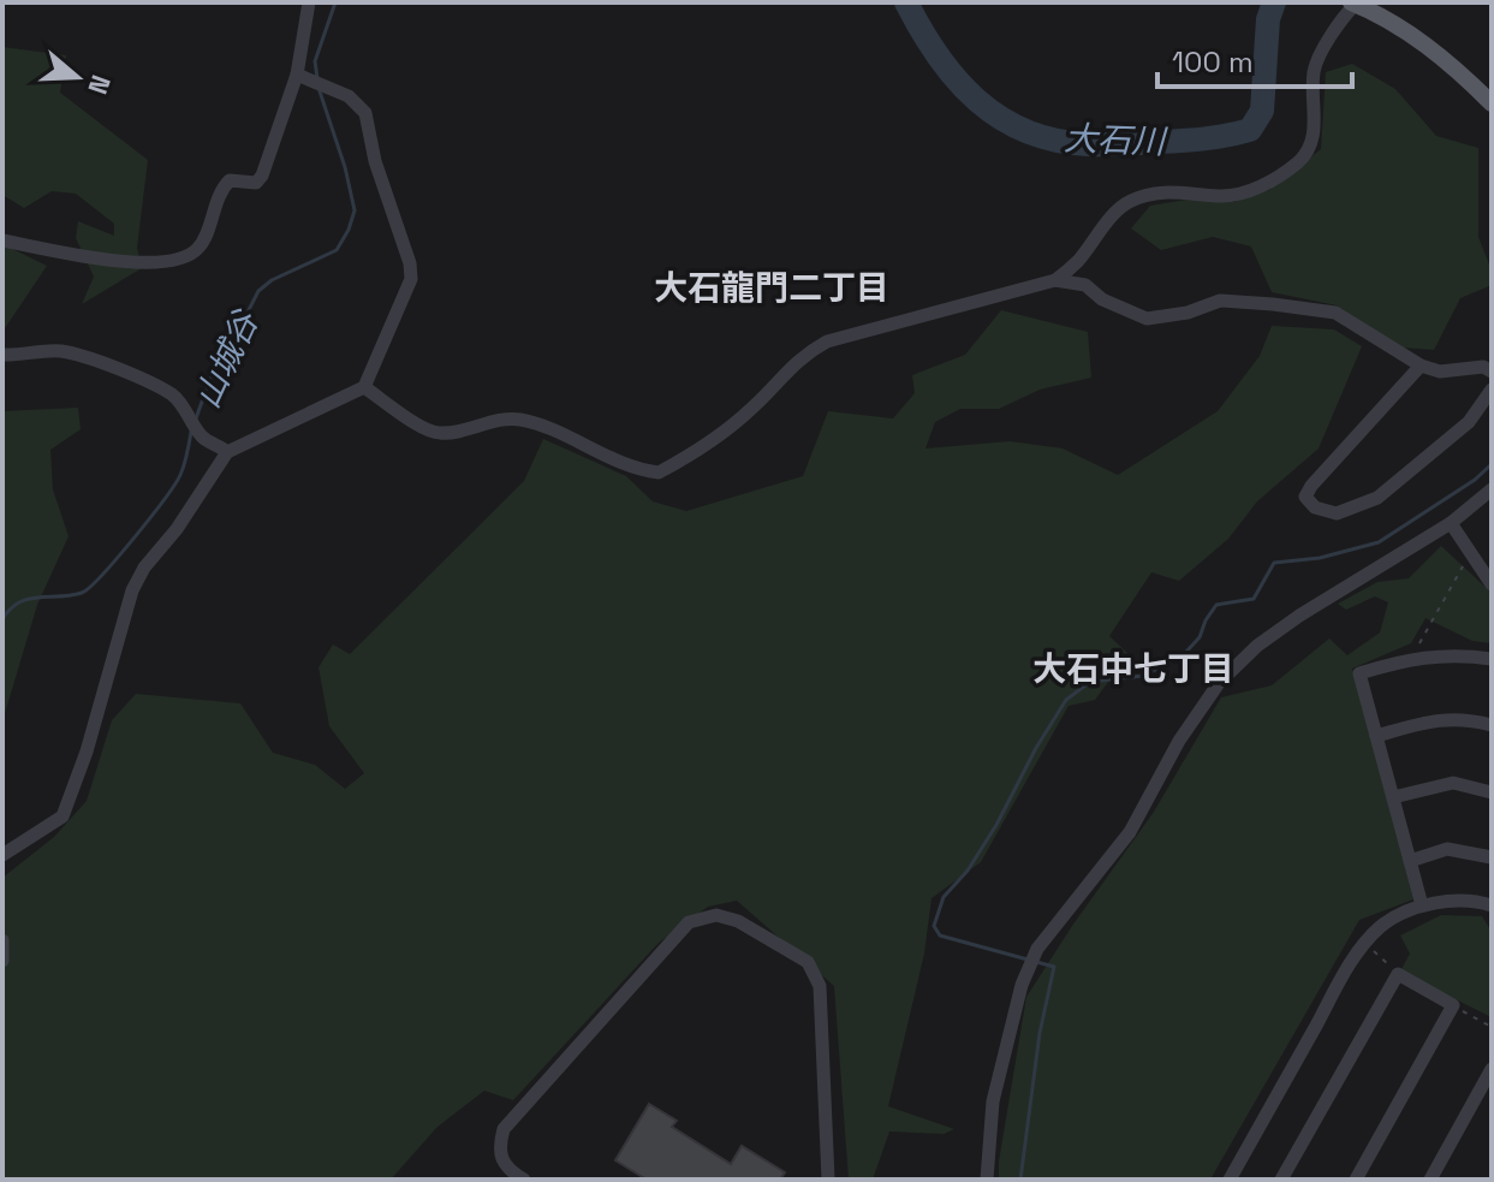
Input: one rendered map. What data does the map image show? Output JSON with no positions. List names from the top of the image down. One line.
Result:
{"districts":["大石龍門二丁目","大石中七丁目"],"water":["大石川","山城谷"],"scale_bar":"100 m","north":"right"}
